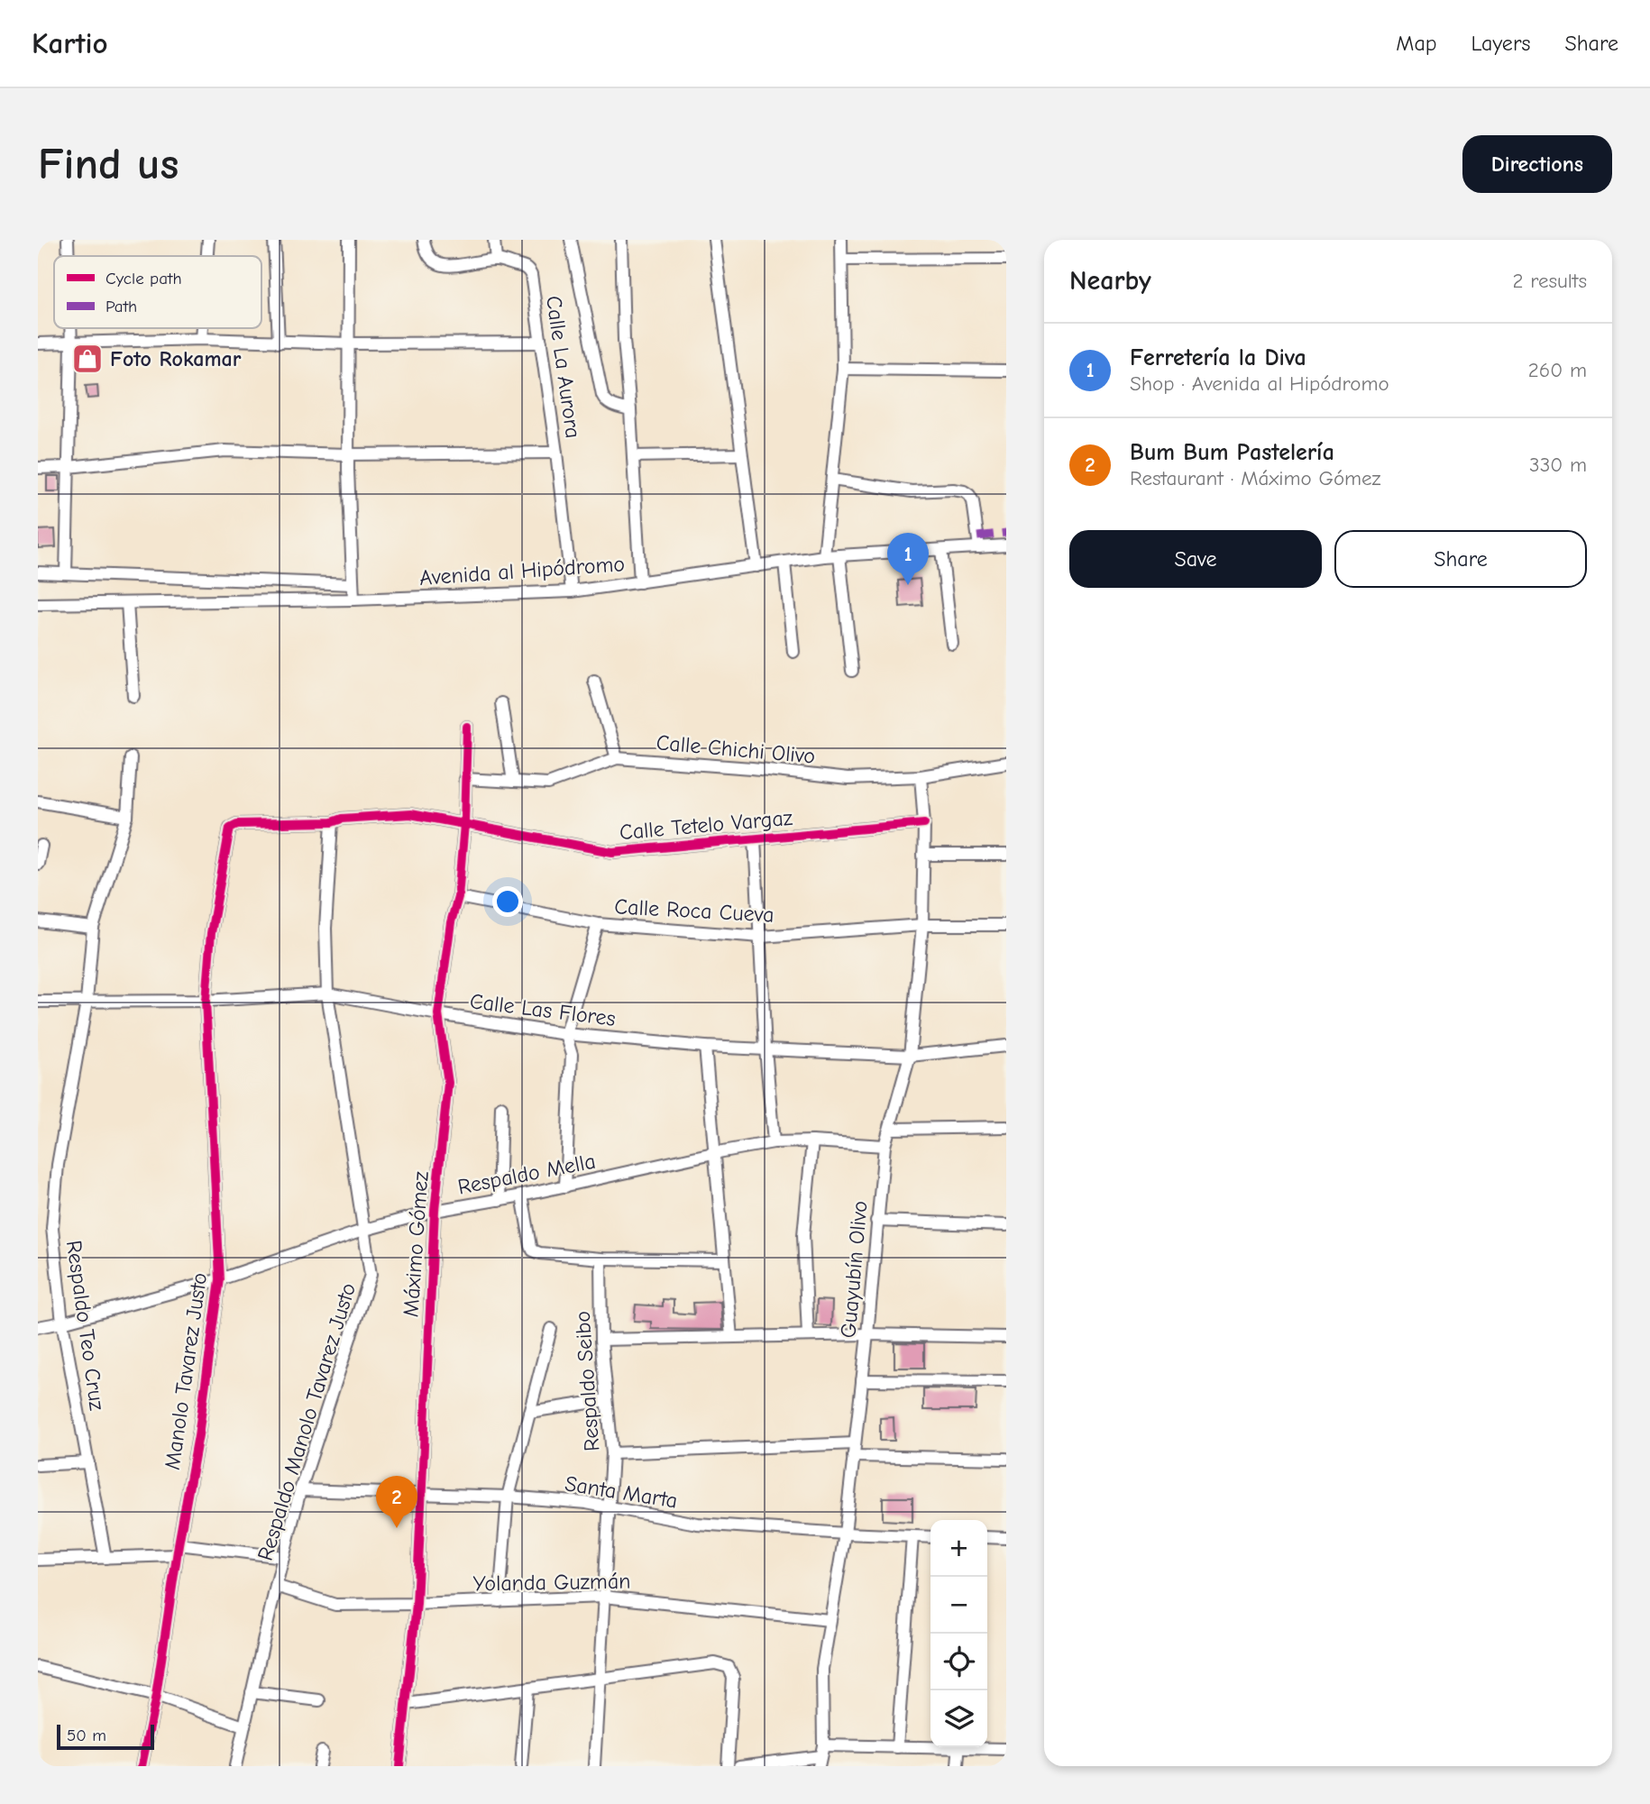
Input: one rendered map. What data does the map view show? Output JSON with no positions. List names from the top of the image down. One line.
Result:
{"streets":{"street":["Calle La Aurora","Avenida al Hipódromo","Calle Chichi Olivo","Calle Tetelo Vargaz","Calle Roca Cueva","Calle Las Flores","Respaldo Mella","Máximo Gómez","Guayubín Olivo","Respaldo Teo Cruz","Manolo Tavarez Justo","Respaldo Seibo","Respaldo Manolo Tavarez Justo","Santa Marta","Yolanda Guzmán"]},"crossings":[["Calle La Aurora","Avenida al Hipódromo"],["Calle Chichi Olivo","Máximo Gómez"],["Calle Chichi Olivo","Guayubín Olivo"],["Calle Tetelo Vargaz","Máximo Gómez"],["Calle Tetelo Vargaz","Guayubín Olivo"],["Calle Tetelo Vargaz","Manolo Tavarez Justo"],["Calle Tetelo Vargaz","Respaldo Manolo Tavarez Justo"],["Calle Roca Cueva","Máximo Gómez"],["Calle Roca Cueva","Guayubín Olivo"],["Calle Las Flores","Máximo Gómez"],["Calle Las Flores","Guayubín Olivo"],["Calle Las Flores","Respaldo Teo Cruz"],["Calle Las Flores","Manolo Tavarez Justo"],["Calle Las Flores","Respaldo Manolo Tavarez Justo"],["Respaldo Mella","Máximo Gómez"],["Respaldo Mella","Guayubín Olivo"],["Respaldo Mella","Respaldo Teo Cruz"],["Respaldo Mella","Manolo Tavarez Justo"],["Respaldo Mella","Respaldo Manolo Tavarez Justo"],["Máximo Gómez","Santa Marta"],["Máximo Gómez","Yolanda Guzmán"],["Guayubín Olivo","Santa Marta"],["Guayubín Olivo","Yolanda Guzmán"],["Respaldo Seibo","Santa Marta"],["Respaldo Seibo","Yolanda Guzmán"],["Respaldo Manolo Tavarez Justo","Santa Marta"],["Respaldo Manolo Tavarez Justo","Yolanda Guzmán"]],"places":{"shop":["Foto Rokamar"]},"legend":["Cycle path","Path"],"scale_bar":"50 m","page":{"header":"Kartio","nav":["Map","Layers","Share"],"buttons":["Directions",["Save","Share"]],"title":"Find us","heading":["Nearby","2 results"],"list":[{"mark":"1","name":"Ferretería la Diva","note":"Shop · Avenida al Hipódromo","value":"260 m"},{"mark":"2","name":"Bum Bum Pastelería","note":"Restaurant · Máximo Gómez","value":"330 m"}],"pins":["1","2"],"map_buttons":["+","−"],"scale":"50 m"}}
